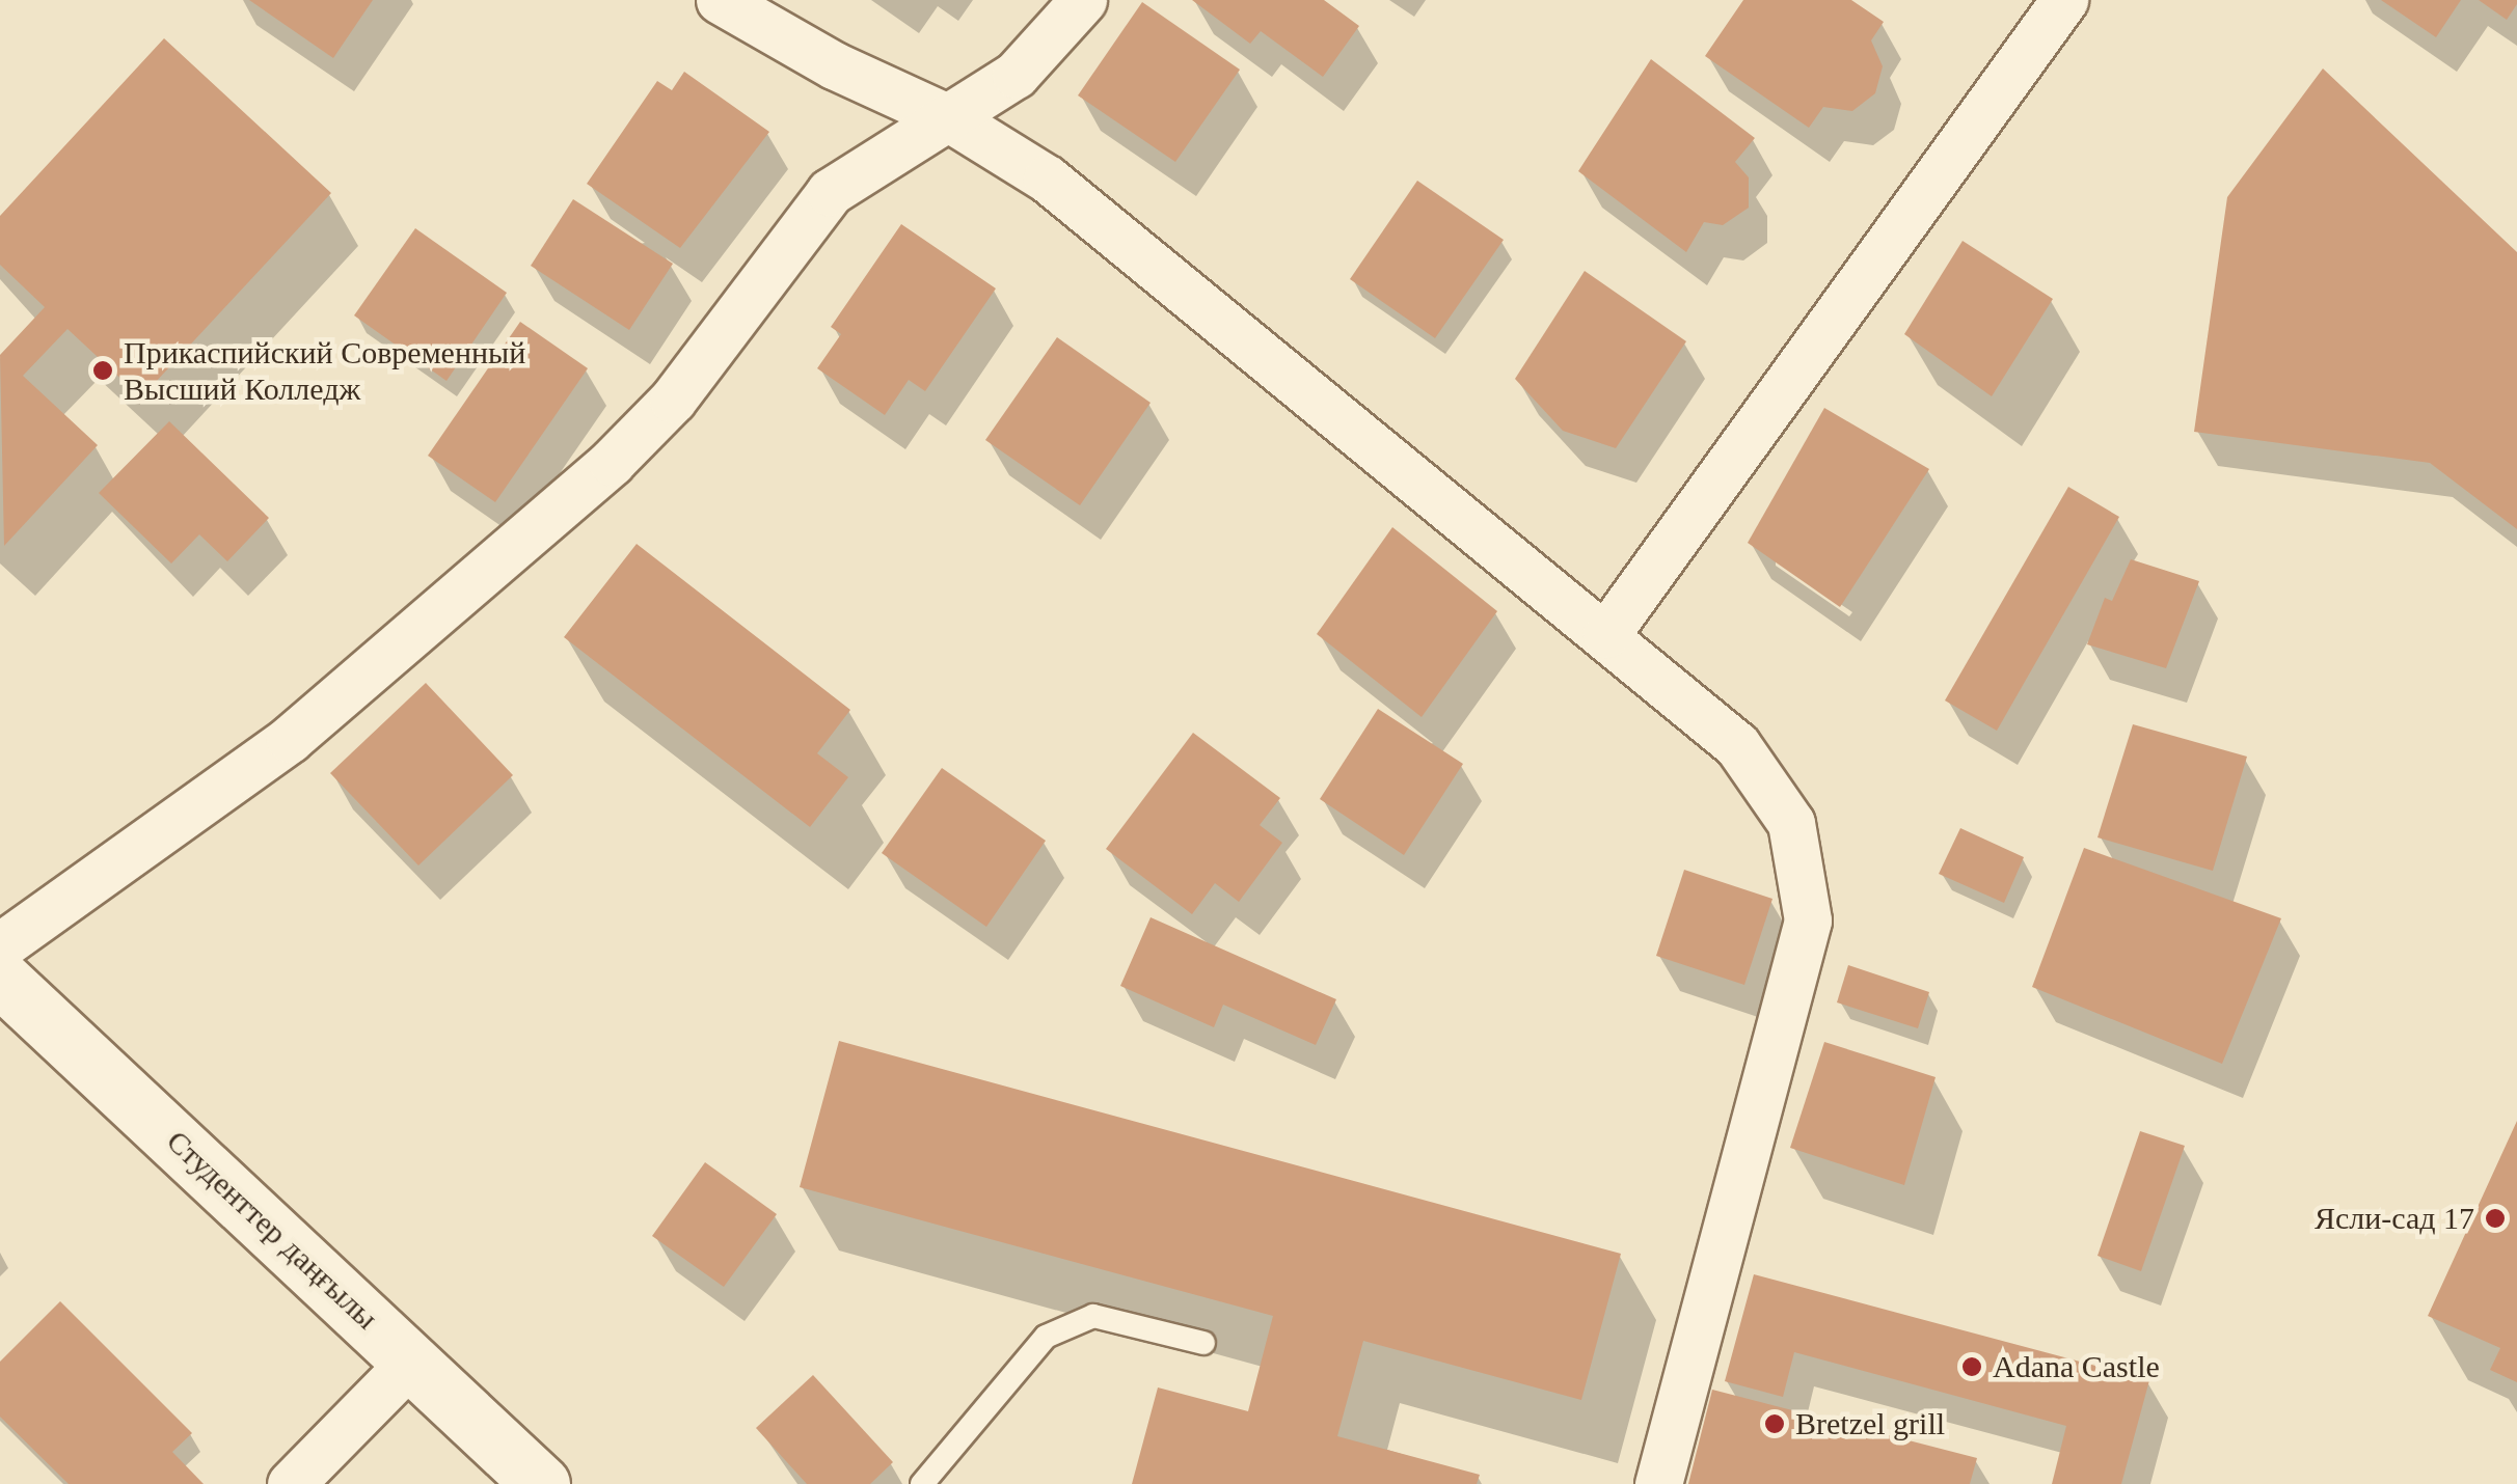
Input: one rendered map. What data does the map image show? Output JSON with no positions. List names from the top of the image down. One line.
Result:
{"streets":{"street":["Студенттер даңғылы"]},"places":["Прикаспийский Современный Высший Колледж","Ясли-сад 17","Adana Сastle","Bretzel grill"]}
